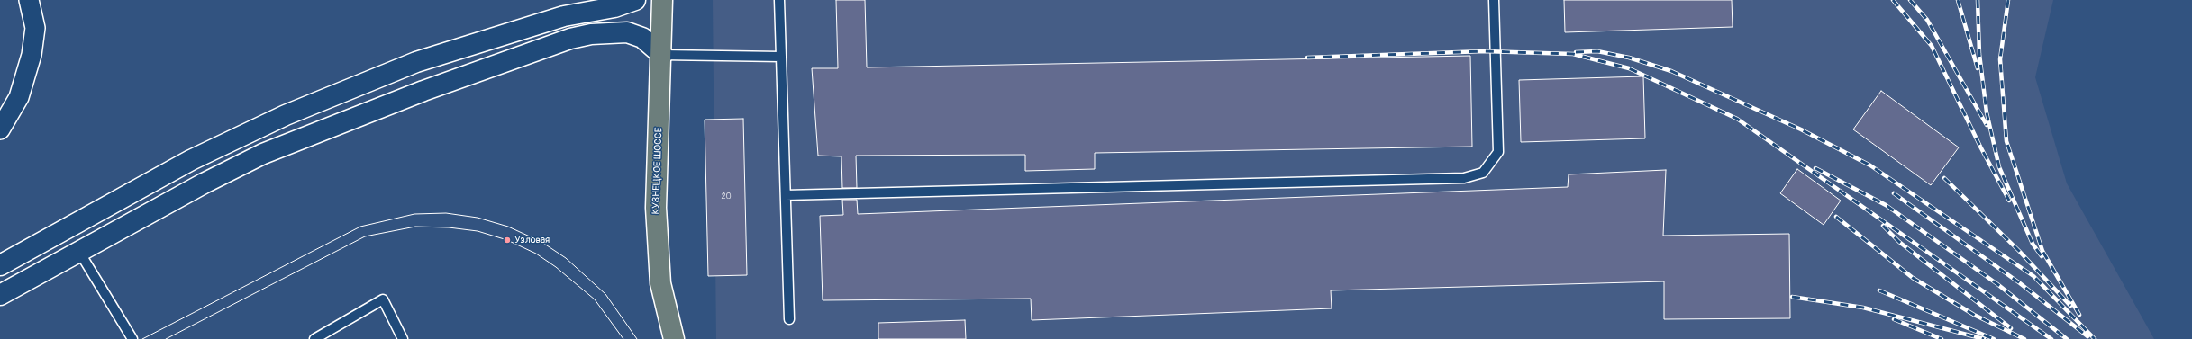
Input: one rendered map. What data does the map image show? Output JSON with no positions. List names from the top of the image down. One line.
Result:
{"streets":{"main road":["КУЗНЕЦКОЕ ШОССЕ"]},"places":["Узловая"],"house_numbers":["20"]}
